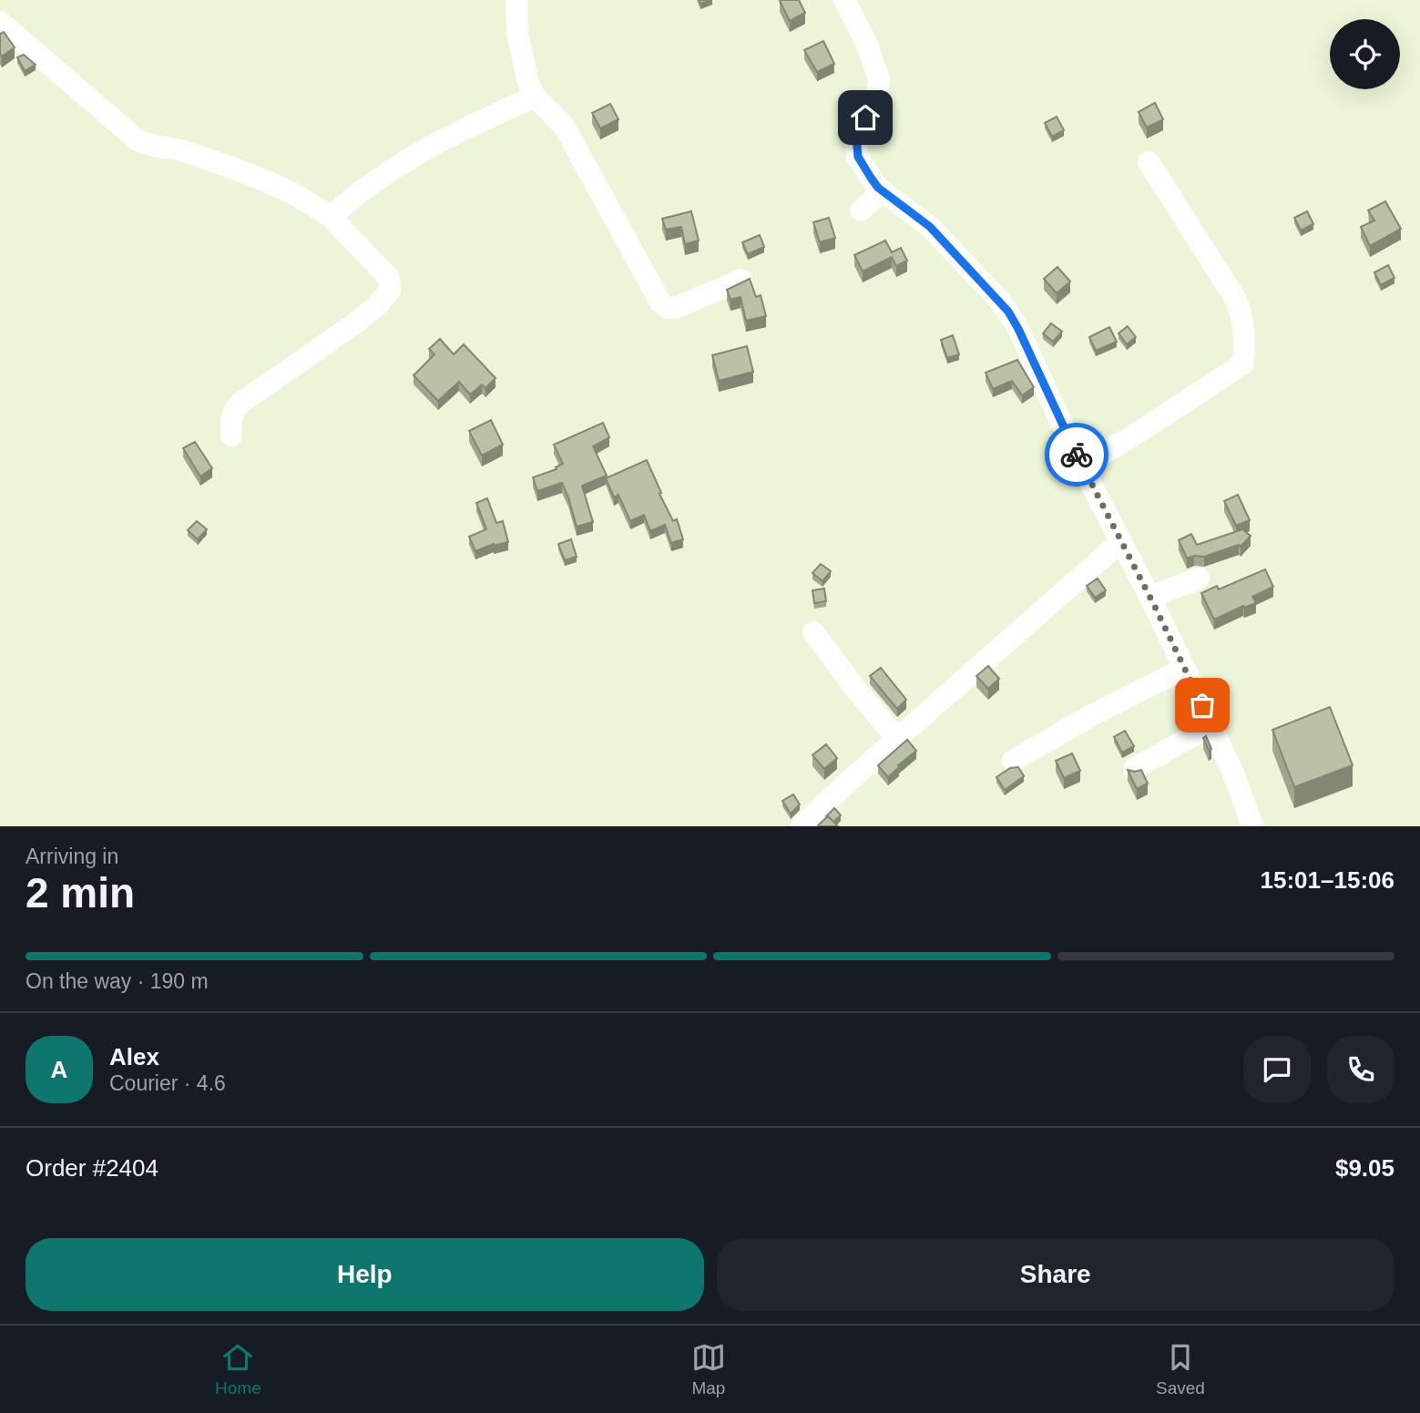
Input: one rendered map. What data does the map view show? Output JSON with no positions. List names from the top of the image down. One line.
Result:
{"page":{"heading":["2 min","Arriving in","15:01–15:06"],"panel":["Alex","Courier · 4.6","Order #2404","$9.05"],"bar":"On the way · 190 m","round":"A","buttons":["Help","Share"],"tabs":["Home","Map","Saved"]}}
